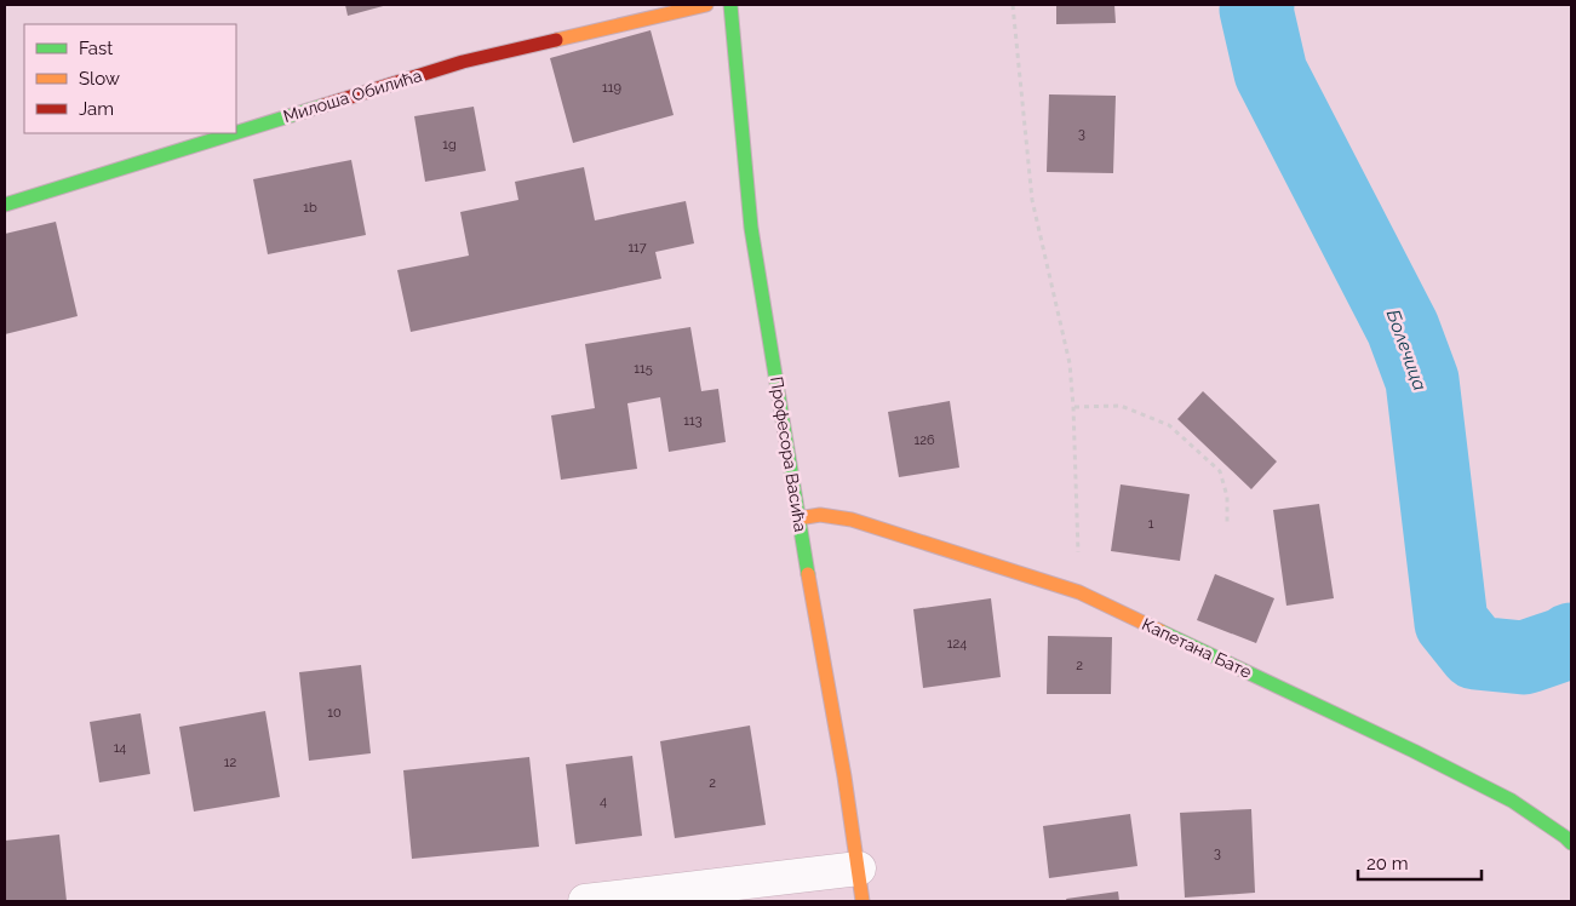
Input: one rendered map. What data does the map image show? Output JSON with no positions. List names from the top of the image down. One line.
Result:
{"streets":{"street":["Милоша Обилића","Професора Васића","Капетана Бате"]},"crossings":[["Професора Васића","Капетана Бате"]],"water":["Болечица"],"house_numbers":["119","3","1g","1b","117","115","113","126","1","124","2","10","14","12","2","4","3"],"legend":["Fast","Slow","Jam"],"scale_bar":"20 m"}
